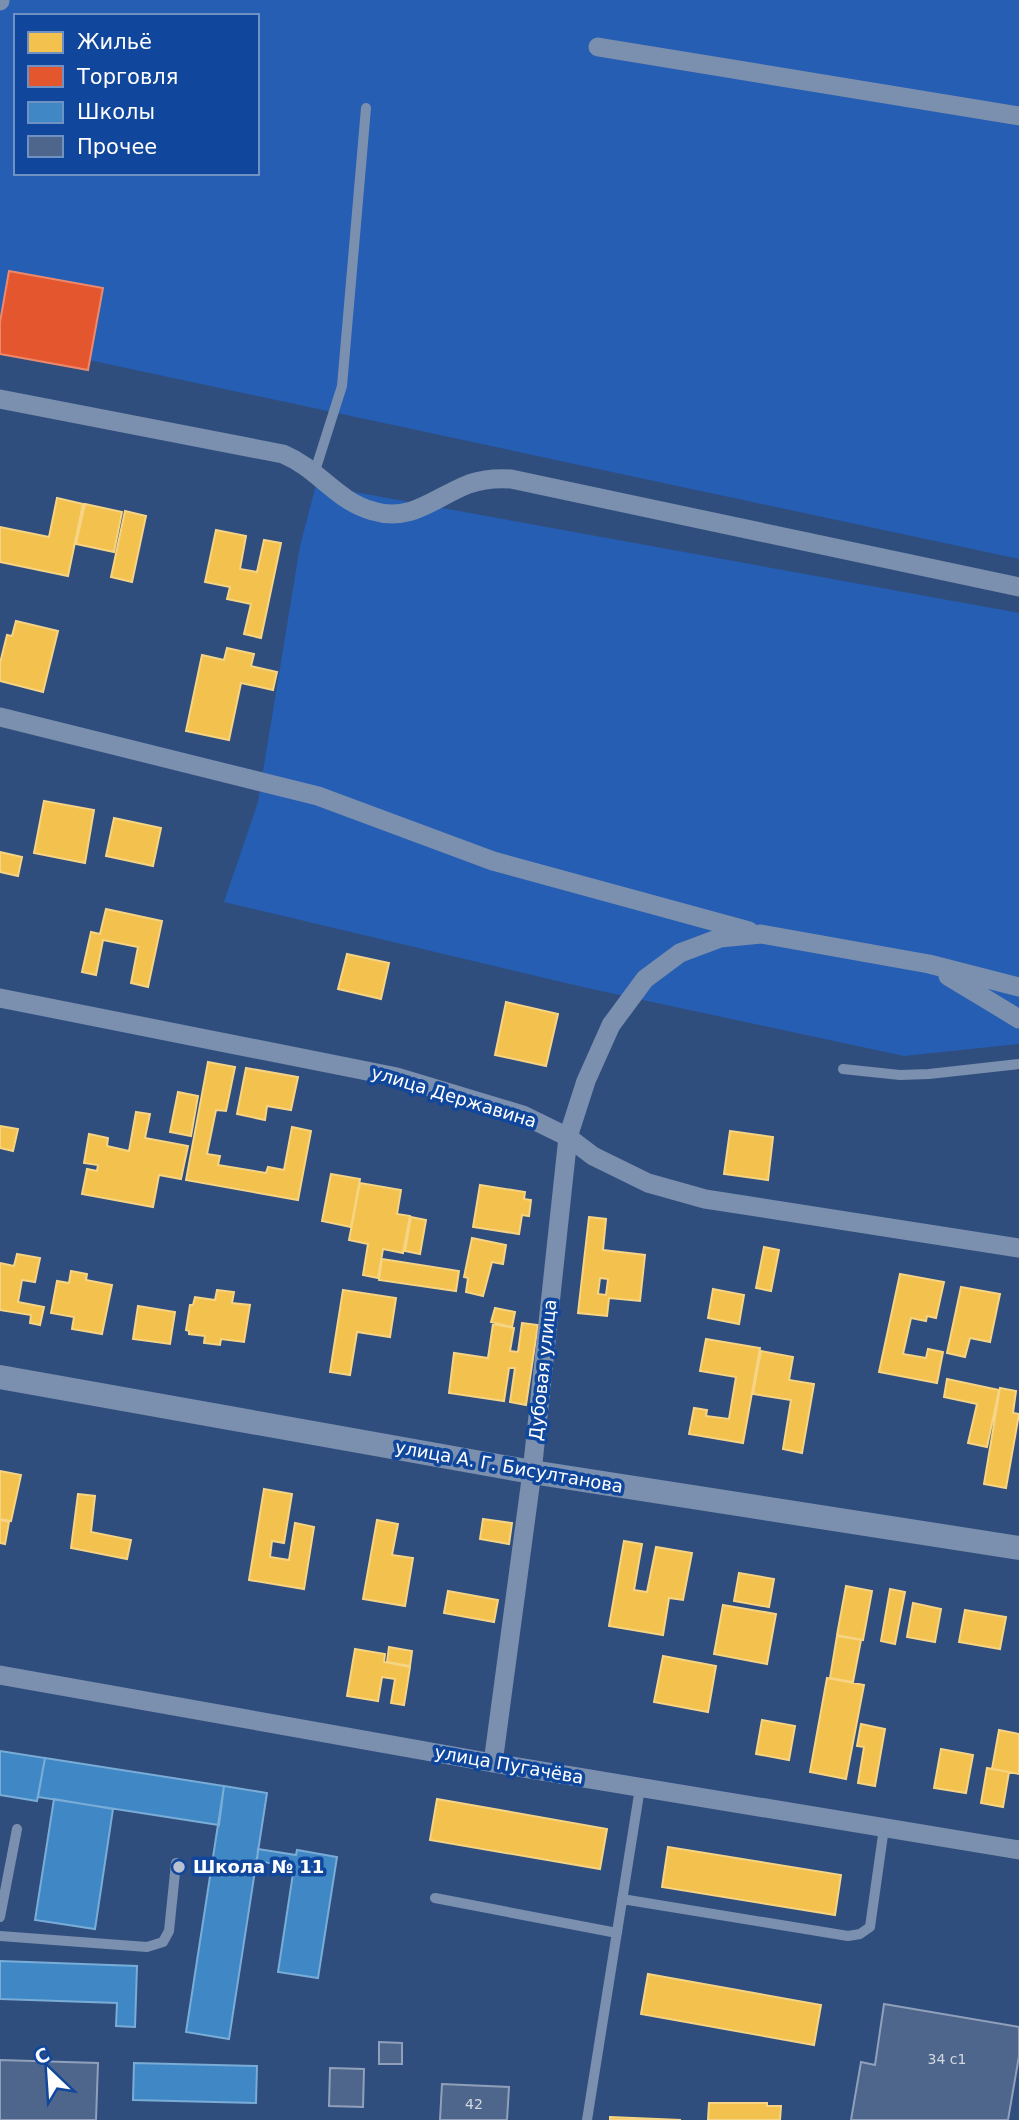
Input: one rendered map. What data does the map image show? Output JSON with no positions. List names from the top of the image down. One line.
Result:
{"streets":{"street":["улица Державина","Дубовая улица","улица А. Г. Бисултанова","улица Пугачёва"]},"crossings":[["улица Державина","Дубовая улица"],["Дубовая улица","улица А. Г. Бисултанова"],["Дубовая улица","улица Пугачёва"]],"places":["Школа № 11"],"house_numbers":["34 с1","42"],"legend":["Жильё","Торговля","Школы","Прочее"],"north":"top left"}
